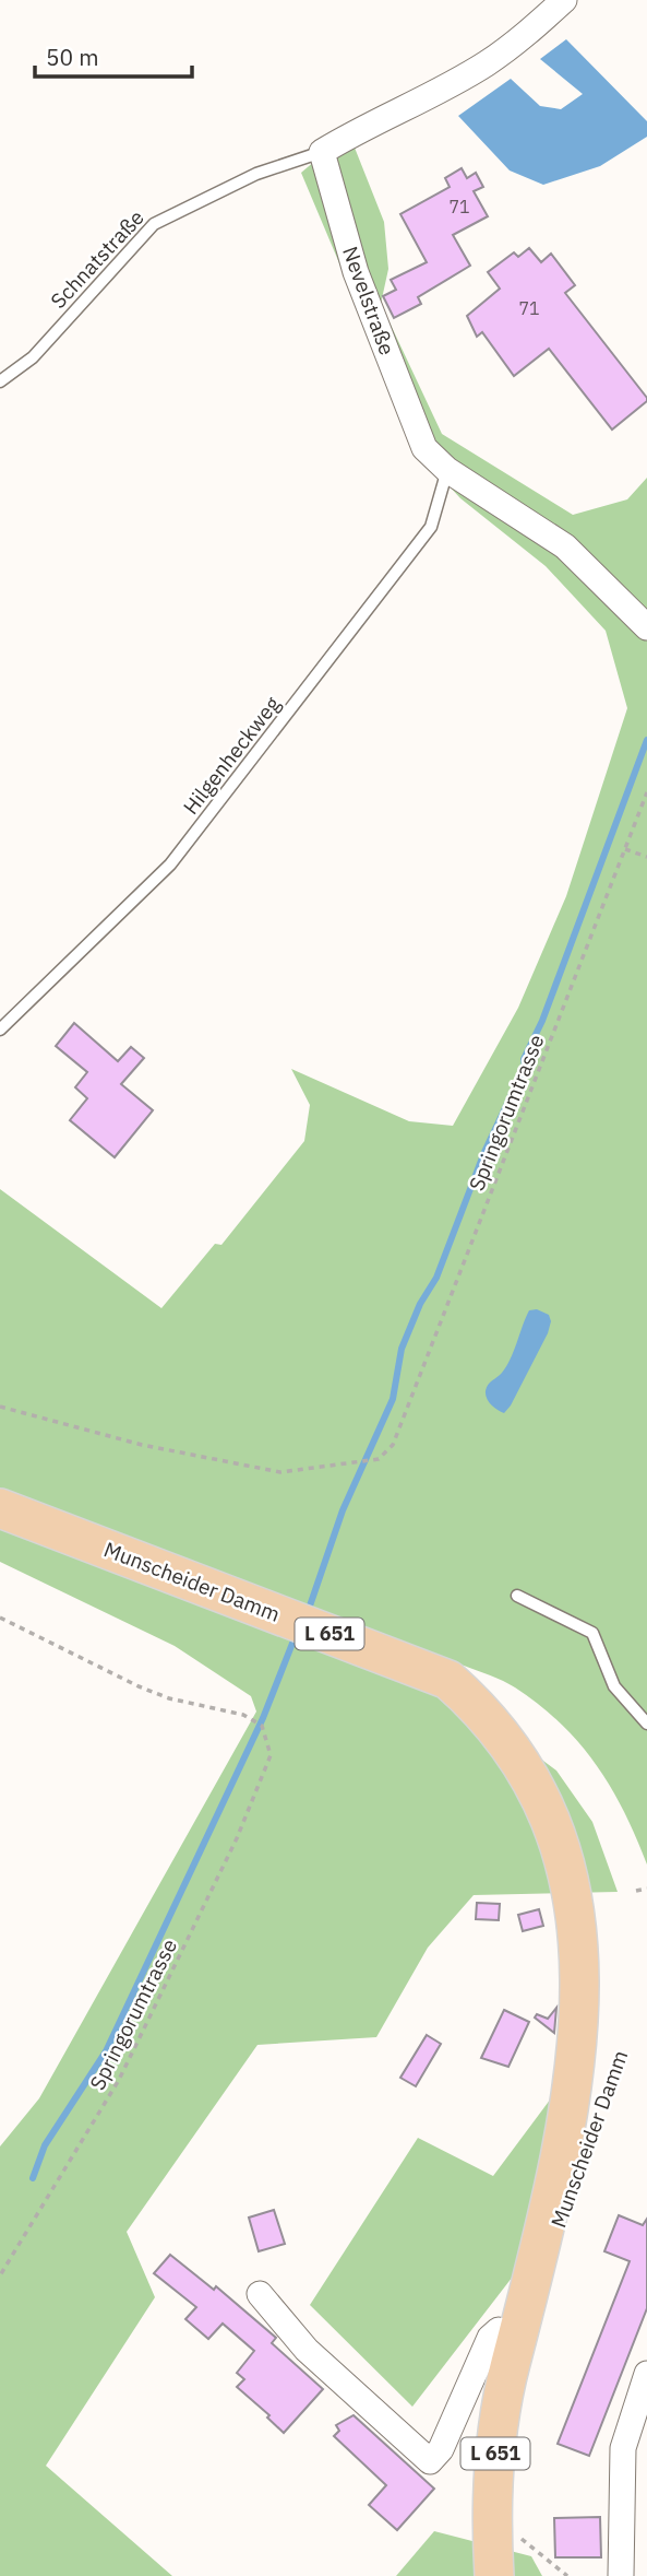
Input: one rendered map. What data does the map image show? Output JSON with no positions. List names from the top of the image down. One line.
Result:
{"streets":{"main road":["Munscheider Damm","L 651"],"street":["Nevelstraße"],"lane":["Schnatstraße","Hilgenheckweg"],"path":["Springorumtrasse"]},"crossings":[["Schnatstraße","Nevelstraße"],["Nevelstraße","Hilgenheckweg"]],"house_numbers":["71","71"],"scale_bar":"50 m"}
